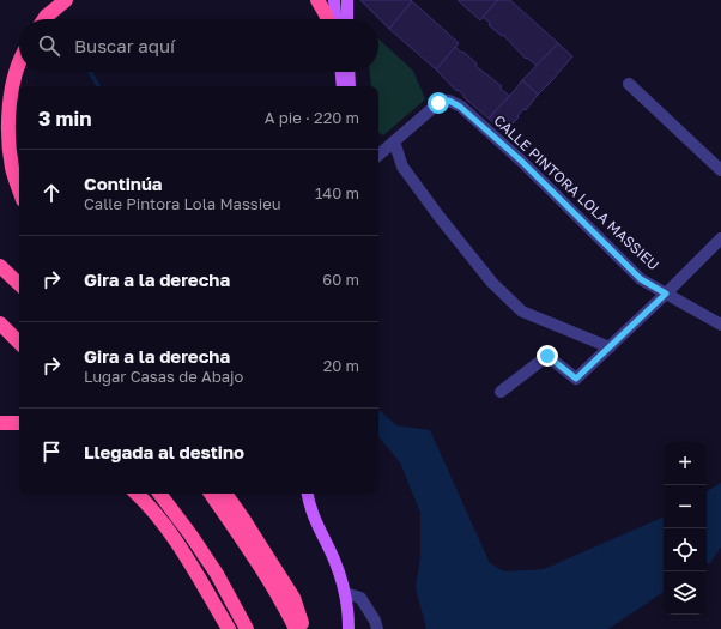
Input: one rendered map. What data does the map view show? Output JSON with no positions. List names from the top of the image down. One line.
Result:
{"streets":{"street":["CALLE PINTORA LOLA MASSIEU"]},"page":{"search":"Buscar aquí","heading":["3 min","A pie · 220 m"],"list":[["Continúa","Calle Pintora Lola Massieu","140 m"],["Gira a la derecha","60 m"],["Gira a la derecha","Lugar Casas de Abajo","20 m"],"Llegada al destino"],"map_buttons":["+","−"]}}
